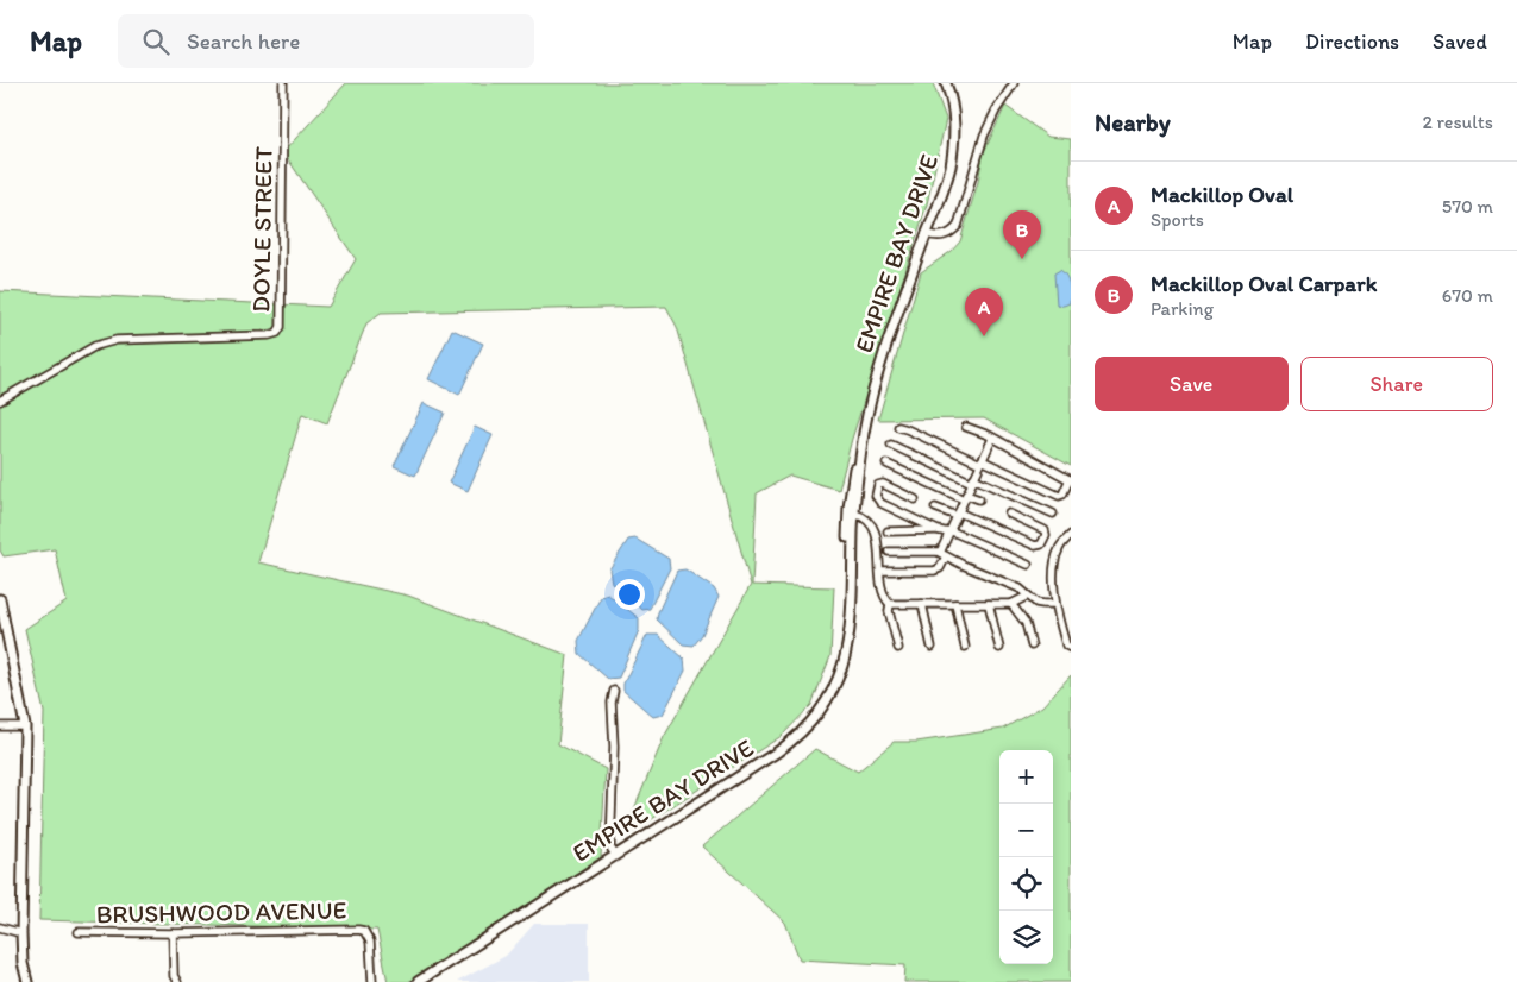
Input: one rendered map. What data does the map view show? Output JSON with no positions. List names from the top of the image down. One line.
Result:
{"streets":{"main road":["EMPIRE BAY DRIVE"],"street":["DOYLE STREET","BRUSHWOOD AVENUE"]},"page":{"header":"Map","search":"Search here","nav":["Map","Directions","Saved"],"heading":["Nearby","2 results"],"list":[{"mark":"A","name":"Mackillop Oval","note":"Sports","value":"570 m"},{"mark":"B","name":"Mackillop Oval Carpark","note":"Parking","value":"670 m"}],"pins":["B","A"],"buttons":["Save","Share"],"map_buttons":["+","−"]}}
